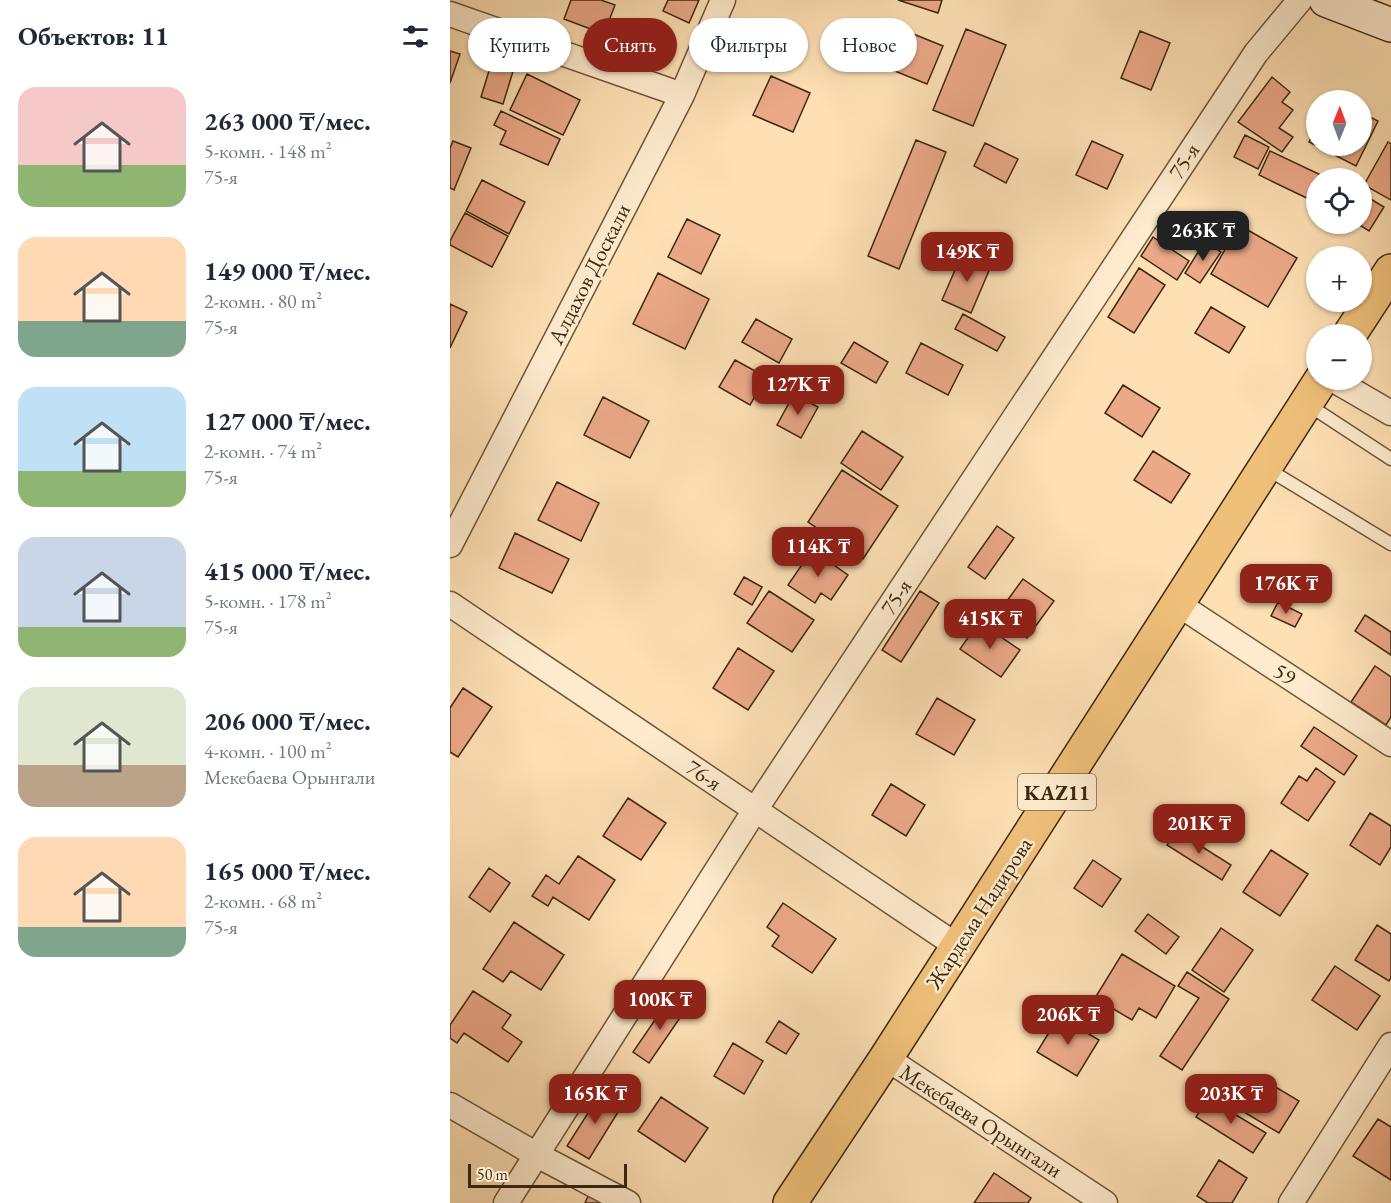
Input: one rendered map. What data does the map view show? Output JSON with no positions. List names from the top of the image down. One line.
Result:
{"streets":{"highway":["KAZ11","Жардема Надирова"],"street":["75-я","Алдахов Доскали","59","76-я","Мекебаева Орынгали"]},"crossings":[["75-я","76-я"],["59","Жардема Надирова"],["76-я","Жардема Надирова"],["Жардема Надирова","Мекебаева Орынгали"]],"scale_bar":"50 m","north":"top","page":{"heading":"Объектов: 11","chip":["Купить","Снять","Фильтры","Новое"],"list":[{"name":"263 000 ₸/мес.","note":"5-комн. · 148 m² · 75-я"},{"name":"149 000 ₸/мес.","note":"2-комн. · 80 m² · 75-я"},{"name":"127 000 ₸/мес.","note":"2-комн. · 74 m² · 75-я"},{"name":"415 000 ₸/мес.","note":"5-комн. · 178 m² · 75-я"},{"name":"206 000 ₸/мес.","note":"4-комн. · 100 m² · Мекебаева Орынгали"},{"name":"165 000 ₸/мес.","note":"2-комн. · 68 m² · 75-я"}],"map_buttons":["+","−"],"price":["263K ₸","149K ₸","127K ₸","114K ₸","176K ₸","415K ₸","201K ₸","100K ₸","206K ₸","165K ₸","203K ₸"],"scale":"50 m"}}
